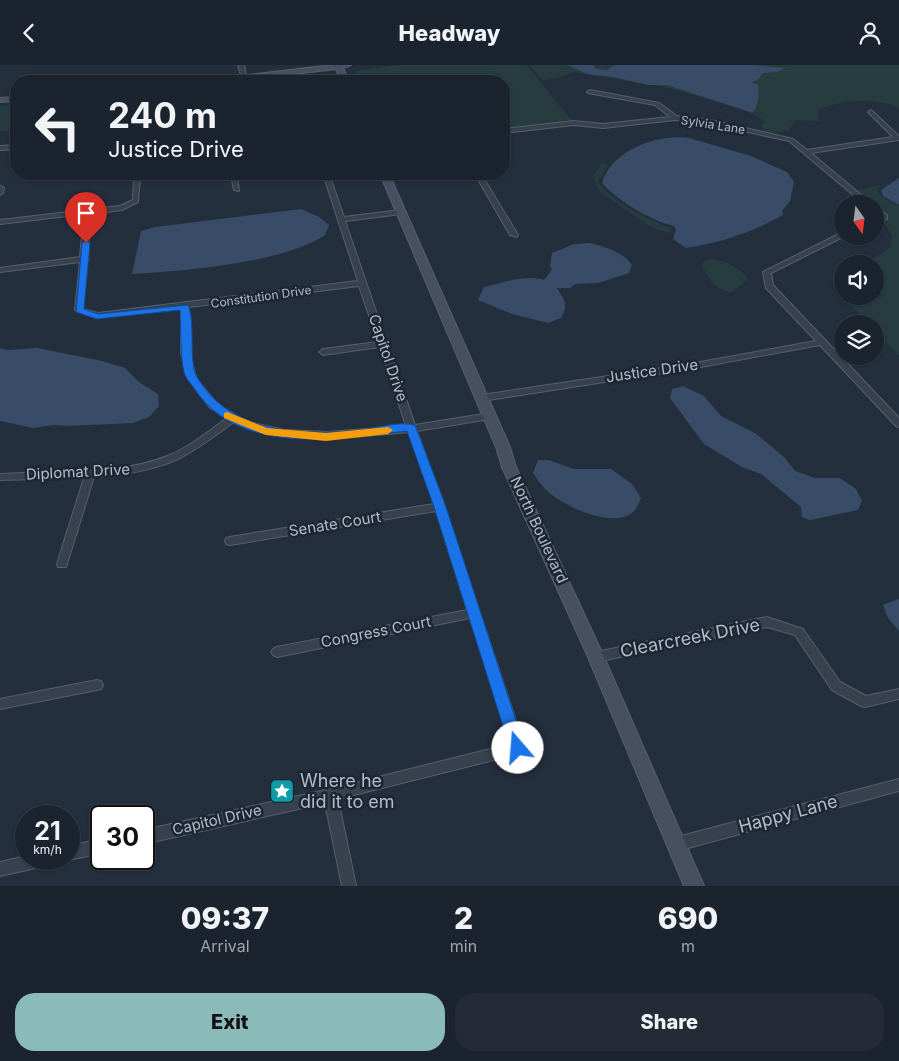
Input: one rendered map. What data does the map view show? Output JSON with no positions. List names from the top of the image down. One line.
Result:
{"streets":{"street":["Sylvia Lane","Constitution Drive","Capitol Drive","Justice Drive","Diplomat Drive","Senate Court","North Boulevard","Congress Court","Clearcreek Drive","Happy Lane"]},"crossings":[["Constitution Drive","Capitol Drive"],["Capitol Drive","Senate Court"],["Capitol Drive","Congress Court"],["Justice Drive","North Boulevard"],["North Boulevard","Clearcreek Drive"],["North Boulevard","Happy Lane"]],"places":{"place":["Where he did it to em"]},"north":"bottom","page":{"header":"Headway","turn":["240 m","Justice Drive"],"speed":"21 km/h","limit":"30","eta":["09:37","Arrival","2","min","690","m"],"buttons":["Exit","Share"]}}
